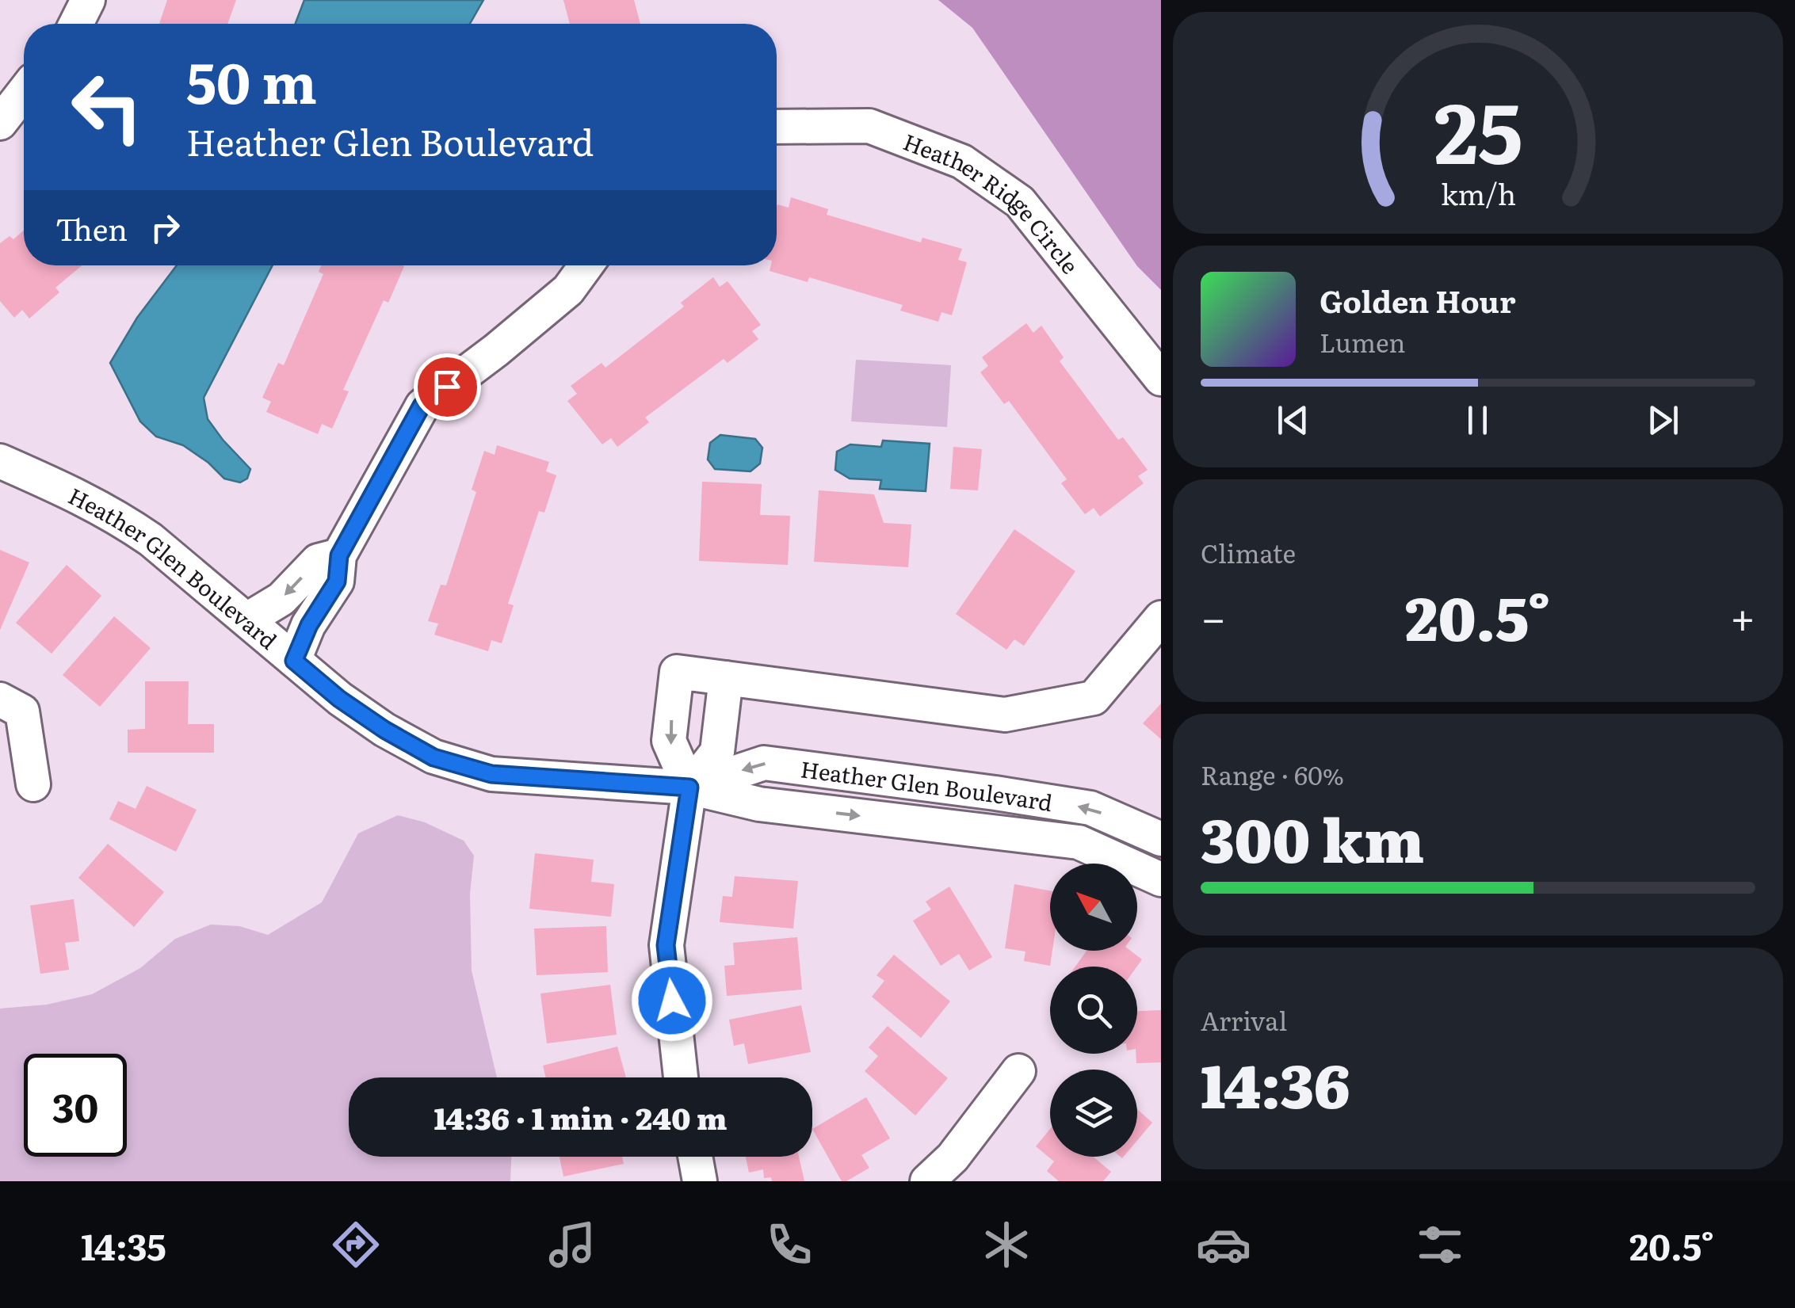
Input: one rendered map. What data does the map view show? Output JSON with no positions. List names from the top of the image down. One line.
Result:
{"streets":{"street":["Heather Ridge Circle","Heather Glen Boulevard"]},"north":"top left","page":{"turn":["50 m","Heather Glen Boulevard"],"then":"Then","song":["Golden Hour","Lumen"],"tile":["Climate",["Range · 60%","300 km"],["Arrival","14:36"]],"heat":["−","20.5°","+"],"limit":"30","trip":"14:36 · 1 min · 240 m","tabs":["14:35","20.5°"],"gauge":["25","km/h"]}}
